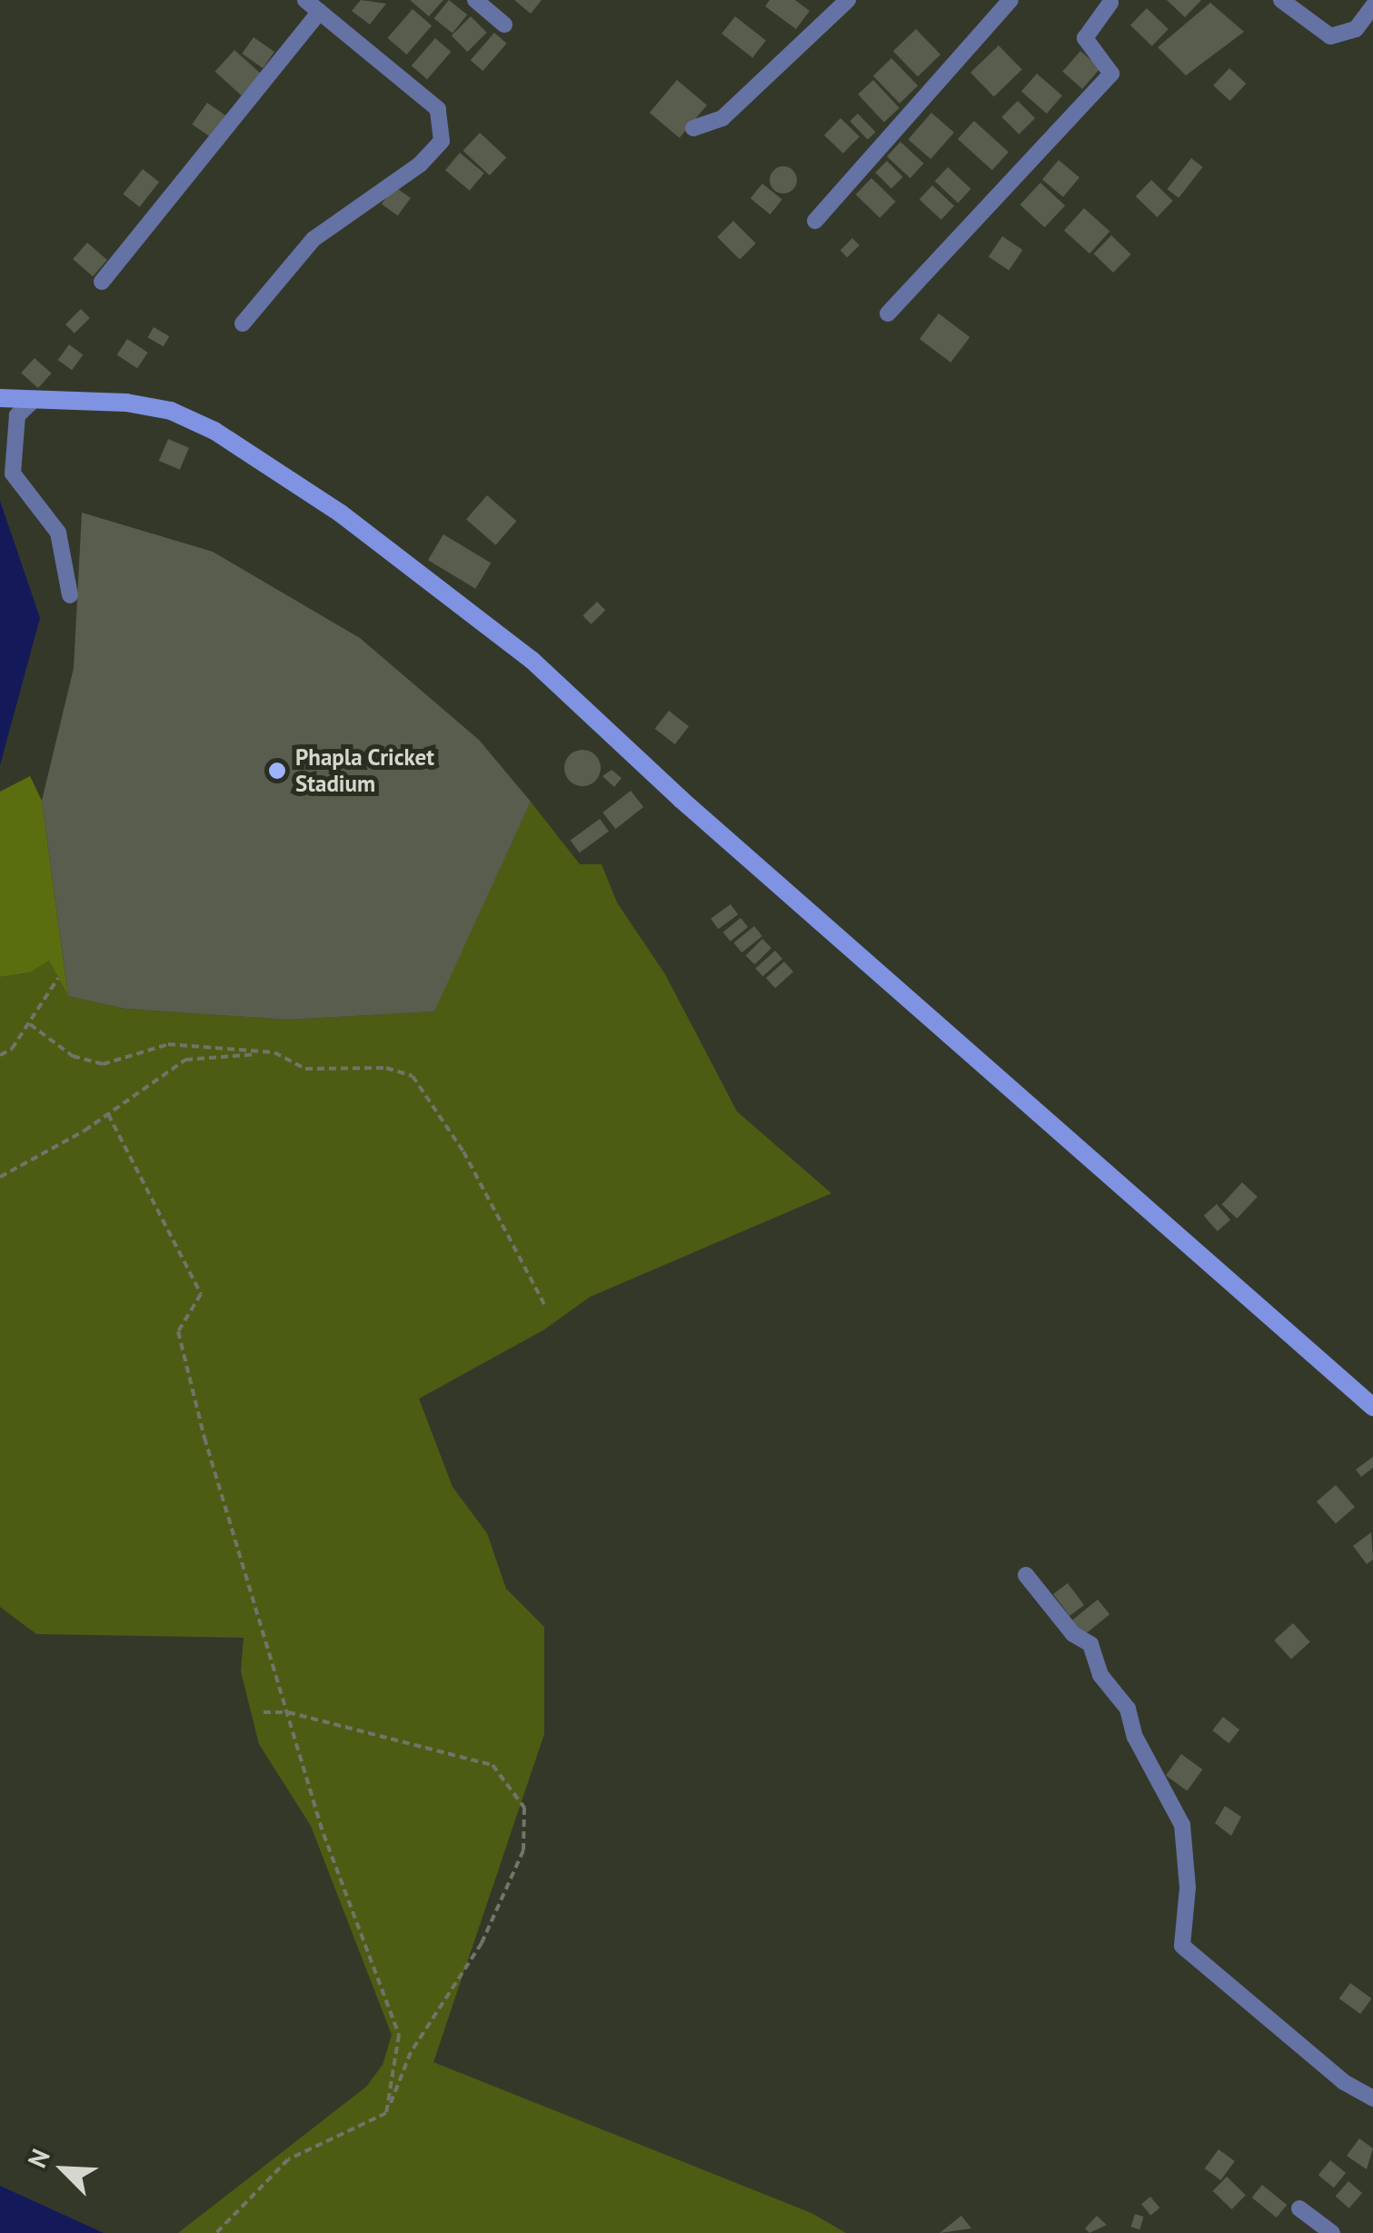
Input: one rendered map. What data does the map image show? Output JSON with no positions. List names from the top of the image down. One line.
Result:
{"places":["Phapla Cricket Stadium"],"north":"top left"}
